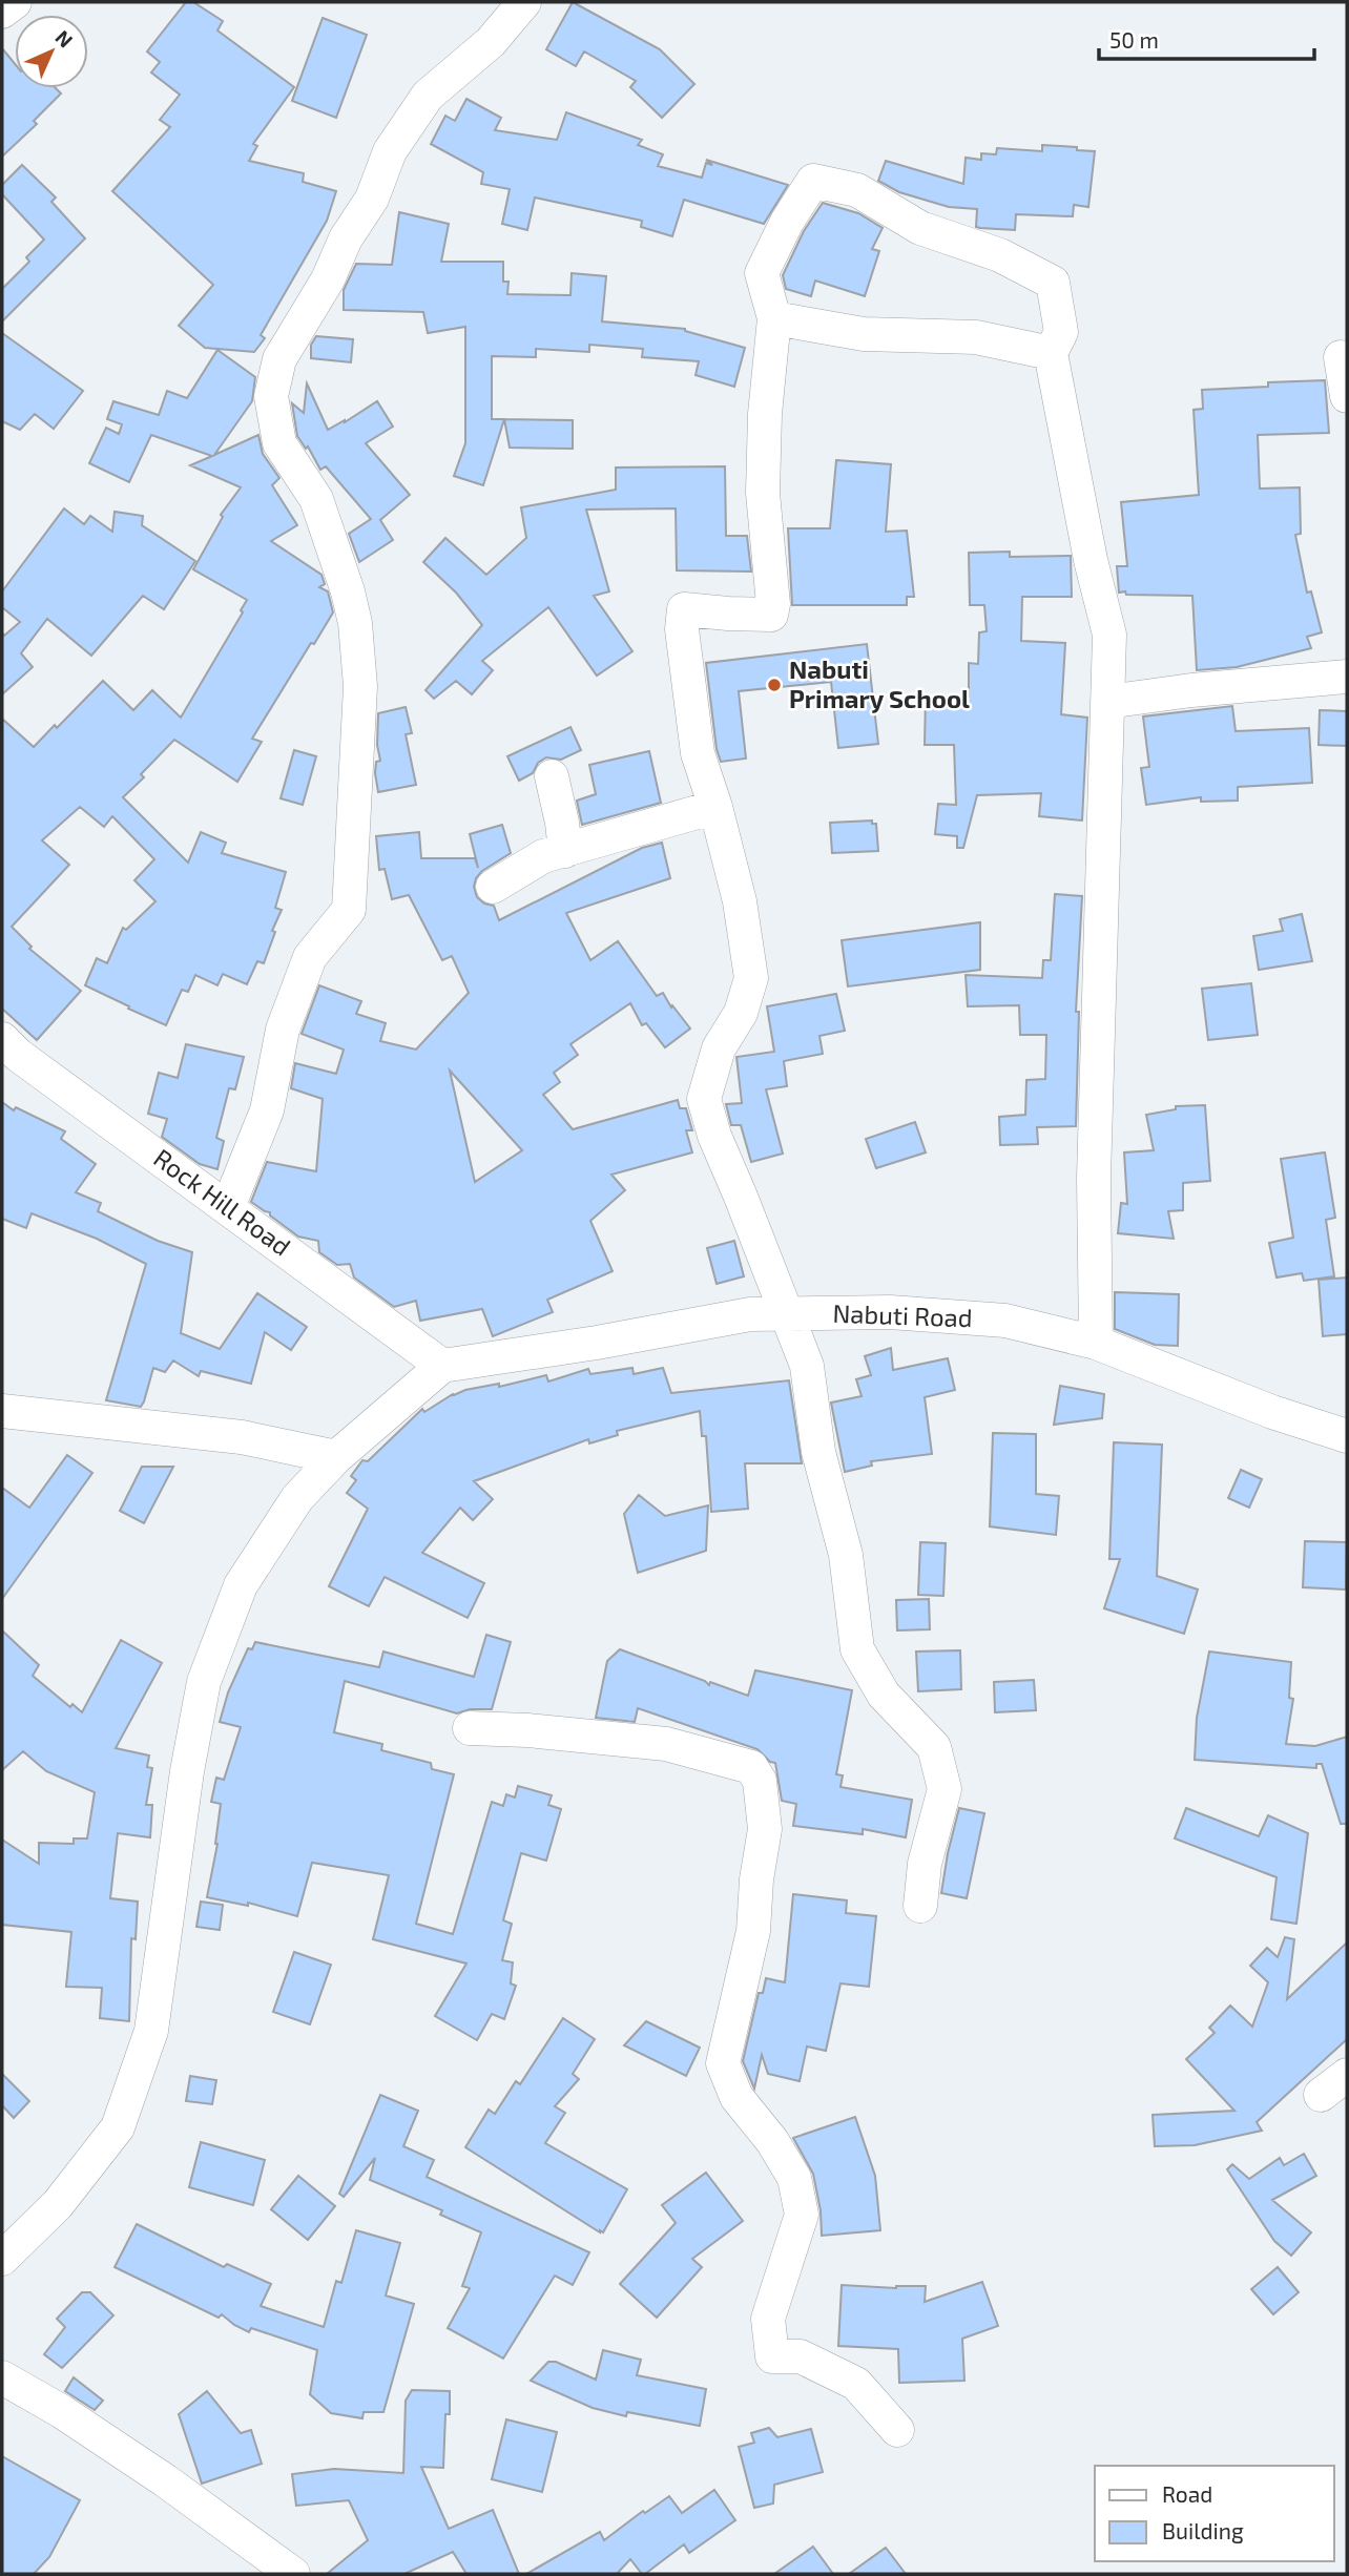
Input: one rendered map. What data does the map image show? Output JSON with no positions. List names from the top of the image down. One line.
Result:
{"streets":{"street":["Rock Hill Road","Nabuti Road"]},"crossings":[["Rock Hill Road","Nabuti Road"]],"places":["Nabuti Primary School"],"legend":["Road","Building"],"scale_bar":"50 m","north":"top right"}
